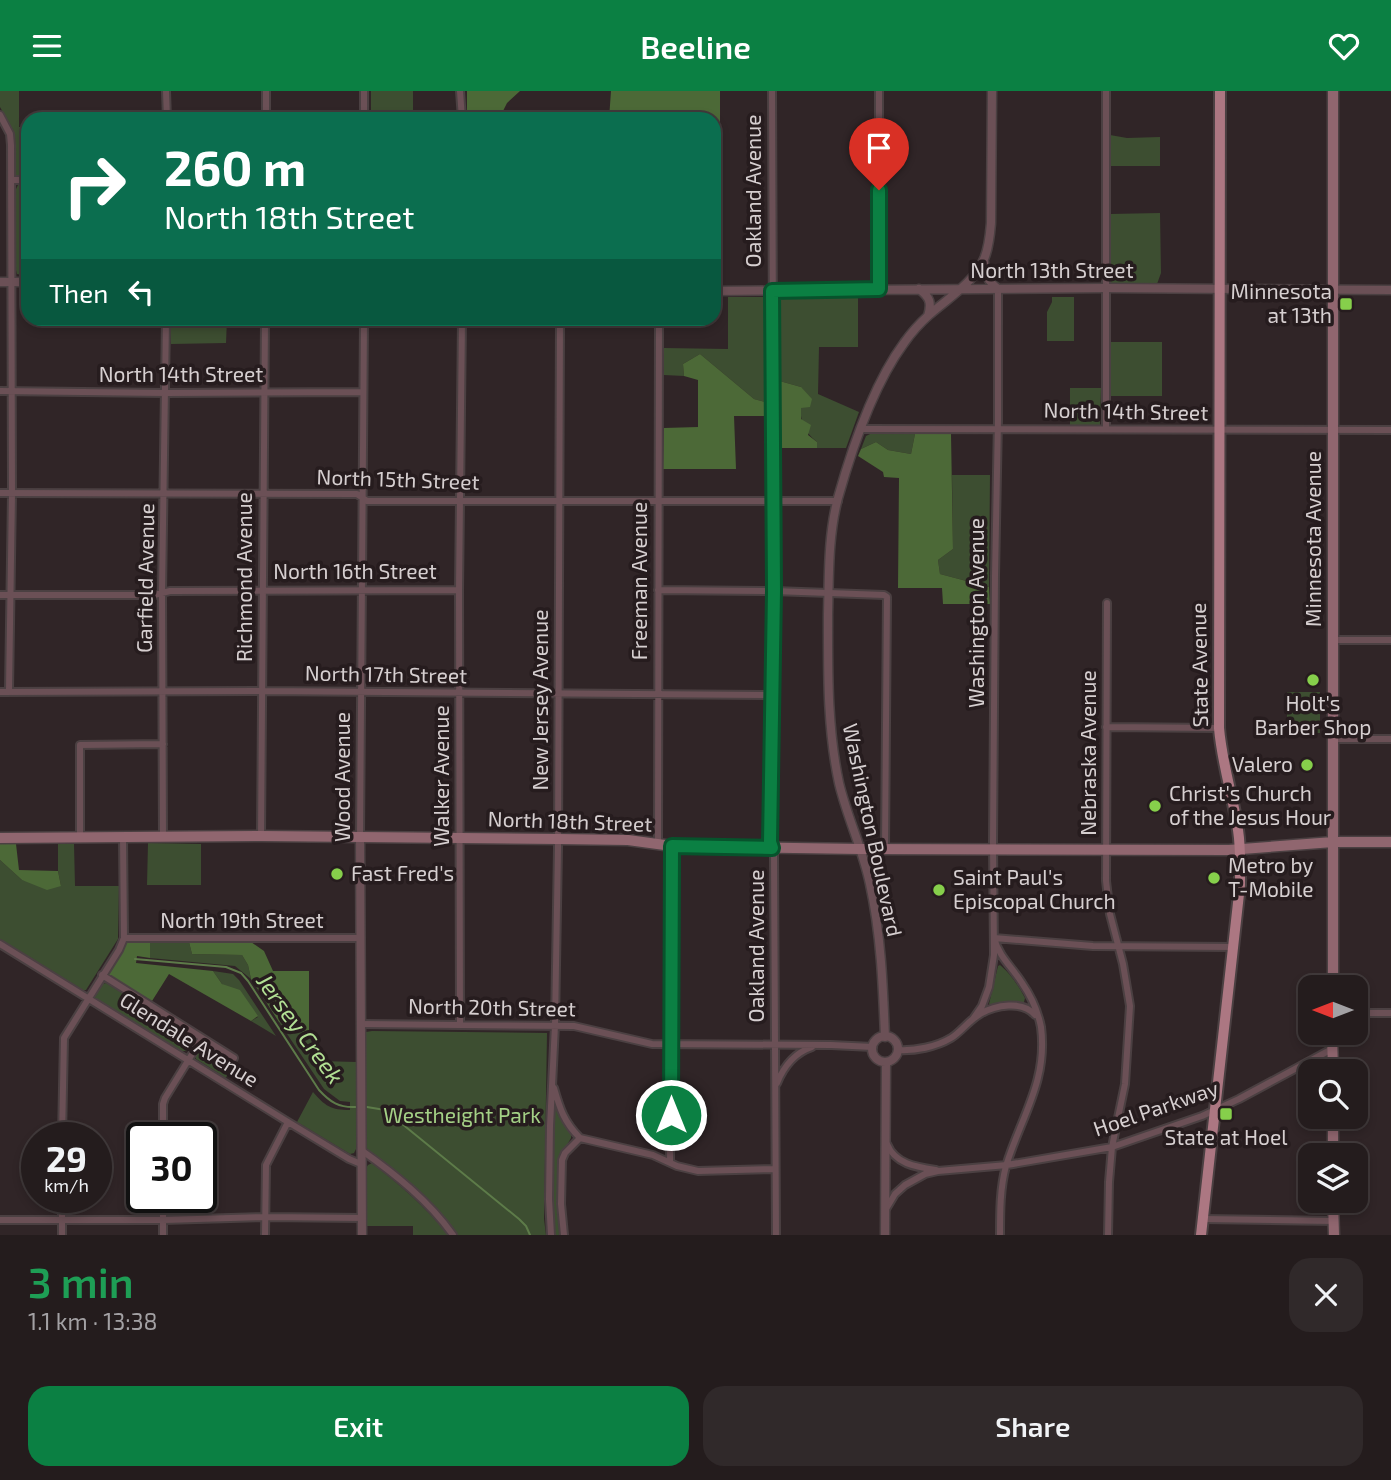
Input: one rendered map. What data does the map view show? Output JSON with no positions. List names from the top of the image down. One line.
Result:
{"streets":{"main road":["Minnesota Avenue","State Avenue","North 18th Street"],"street":["Oakland Avenue","North 13th Street","North 14th Street","North 15th Street","North 16th Street","Richmond Avenue","Garfield Avenue","Freeman Avenue","Washington Avenue","North 17th Street","New Jersey Avenue","Nebraska Avenue","Walker Avenue","Wood Avenue","Washington Boulevard","North 19th Street","North 20th Street","Glendale Avenue","Hoel Parkway"]},"crossings":[["Oakland Avenue","North 13th Street"],["Oakland Avenue","North 15th Street"],["Oakland Avenue","North 17th Street"],["Oakland Avenue","North 18th Street"],["Oakland Avenue","North 20th Street"],["North 13th Street","Minnesota Avenue"],["North 13th Street","Washington Avenue"],["North 13th Street","State Avenue"],["North 13th Street","Washington Boulevard"],["North 14th Street","Minnesota Avenue"],["North 14th Street","Richmond Avenue"],["North 14th Street","Garfield Avenue"],["North 14th Street","Washington Avenue"],["North 14th Street","State Avenue"],["North 14th Street","Wood Avenue"],["North 14th Street","Washington Boulevard"],["North 15th Street","Richmond Avenue"],["North 15th Street","Garfield Avenue"],["North 15th Street","Freeman Avenue"],["North 15th Street","New Jersey Avenue"],["North 15th Street","Walker Avenue"],["North 15th Street","Wood Avenue"],["North 15th Street","Washington Boulevard"],["Minnesota Avenue","North 18th Street"],["North 16th Street","Richmond Avenue"],["North 16th Street","Garfield Avenue"],["North 16th Street","Walker Avenue"],["North 16th Street","Wood Avenue"],["Richmond Avenue","North 17th Street"],["Richmond Avenue","North 18th Street"],["Garfield Avenue","North 17th Street"],["Garfield Avenue","North 18th Street"],["Freeman Avenue","North 17th Street"],["Freeman Avenue","North 18th Street"],["Washington Avenue","North 18th Street"],["Washington Avenue","Hoel Parkway"],["State Avenue","North 18th Street"],["State Avenue","Hoel Parkway"],["North 17th Street","New Jersey Avenue"],["North 17th Street","Walker Avenue"],["North 17th Street","Wood Avenue"],["New Jersey Avenue","North 18th Street"],["New Jersey Avenue","North 20th Street"],["Nebraska Avenue","North 18th Street"],["Nebraska Avenue","Hoel Parkway"],["Walker Avenue","North 18th Street"],["Walker Avenue","North 20th Street"],["Wood Avenue","North 18th Street"],["Wood Avenue","North 19th Street"],["Wood Avenue","North 20th Street"],["Wood Avenue","Glendale Avenue"],["North 18th Street","Washington Boulevard"],["Washington Boulevard","North 20th Street"]],"water":["Jersey Creek"],"parks":["Westheight Park"],"places":{"transit":["Minnesota at 13th","State at Hoel"],"other":["Holt's Barber Shop","Valero","Christ's Church of the Jesus Hour","Fast Fred's","Metro by T-Mobile","Saint Paul's Episcopal Church"]},"north":"left","page":{"header":"Beeline","turn":["260 m","North 18th Street"],"then":"Then","speed":"29 km/h","limit":"30","heading":["3 min","1.1 km · 13:38"],"buttons":["Exit","Share"]}}
